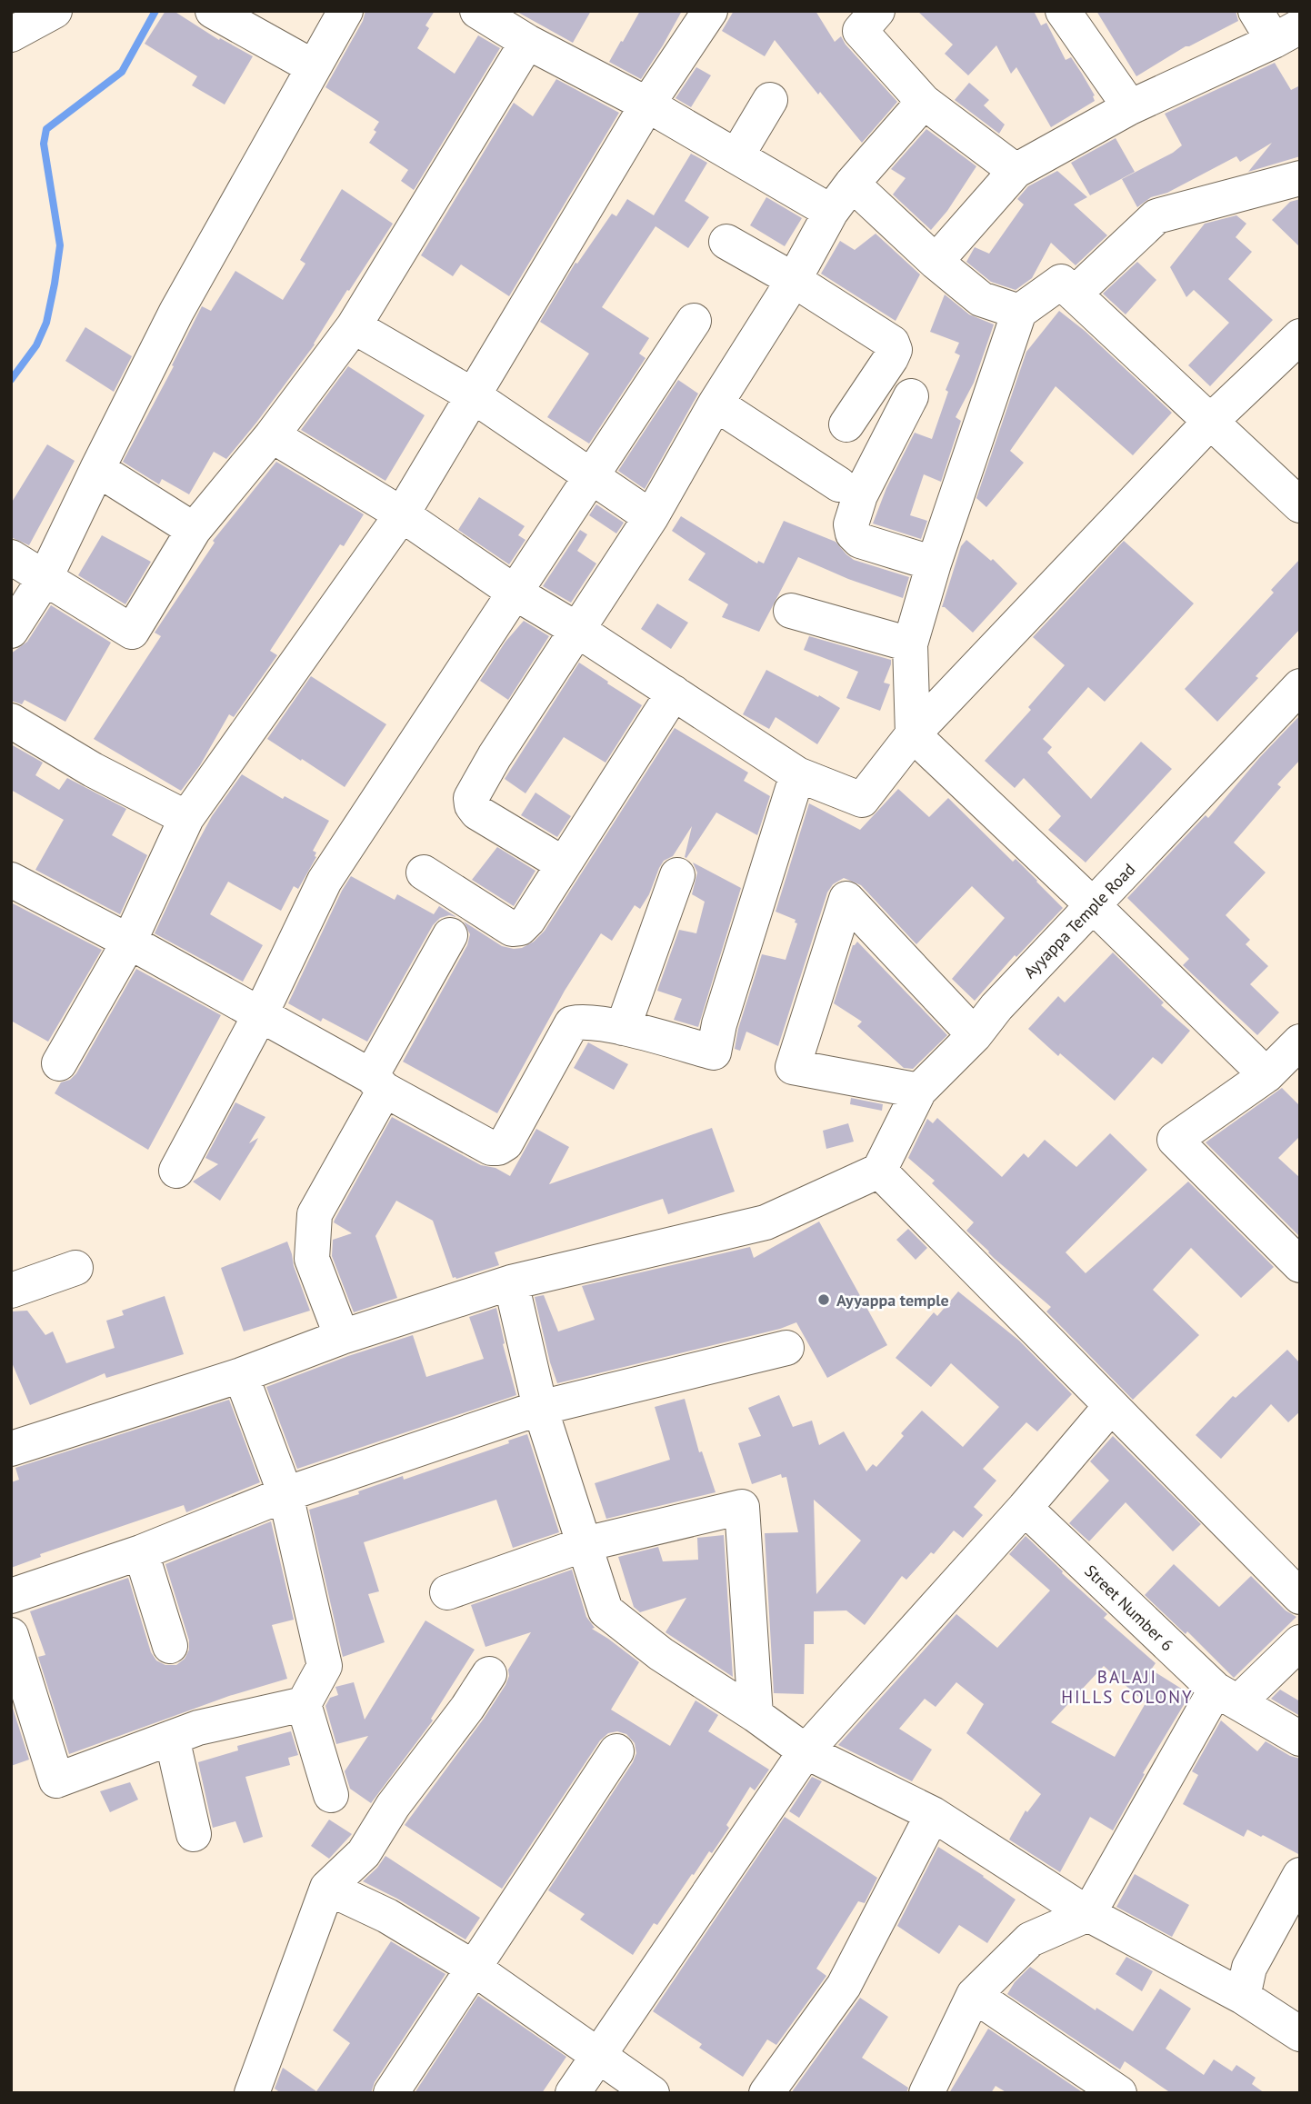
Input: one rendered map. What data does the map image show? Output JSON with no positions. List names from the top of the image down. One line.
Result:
{"streets":{"street":["Ayyappa Temple Road","Street Number 6"]},"districts":["BALAJI HILLS COLONY"],"places":["Ayyappa temple"]}
